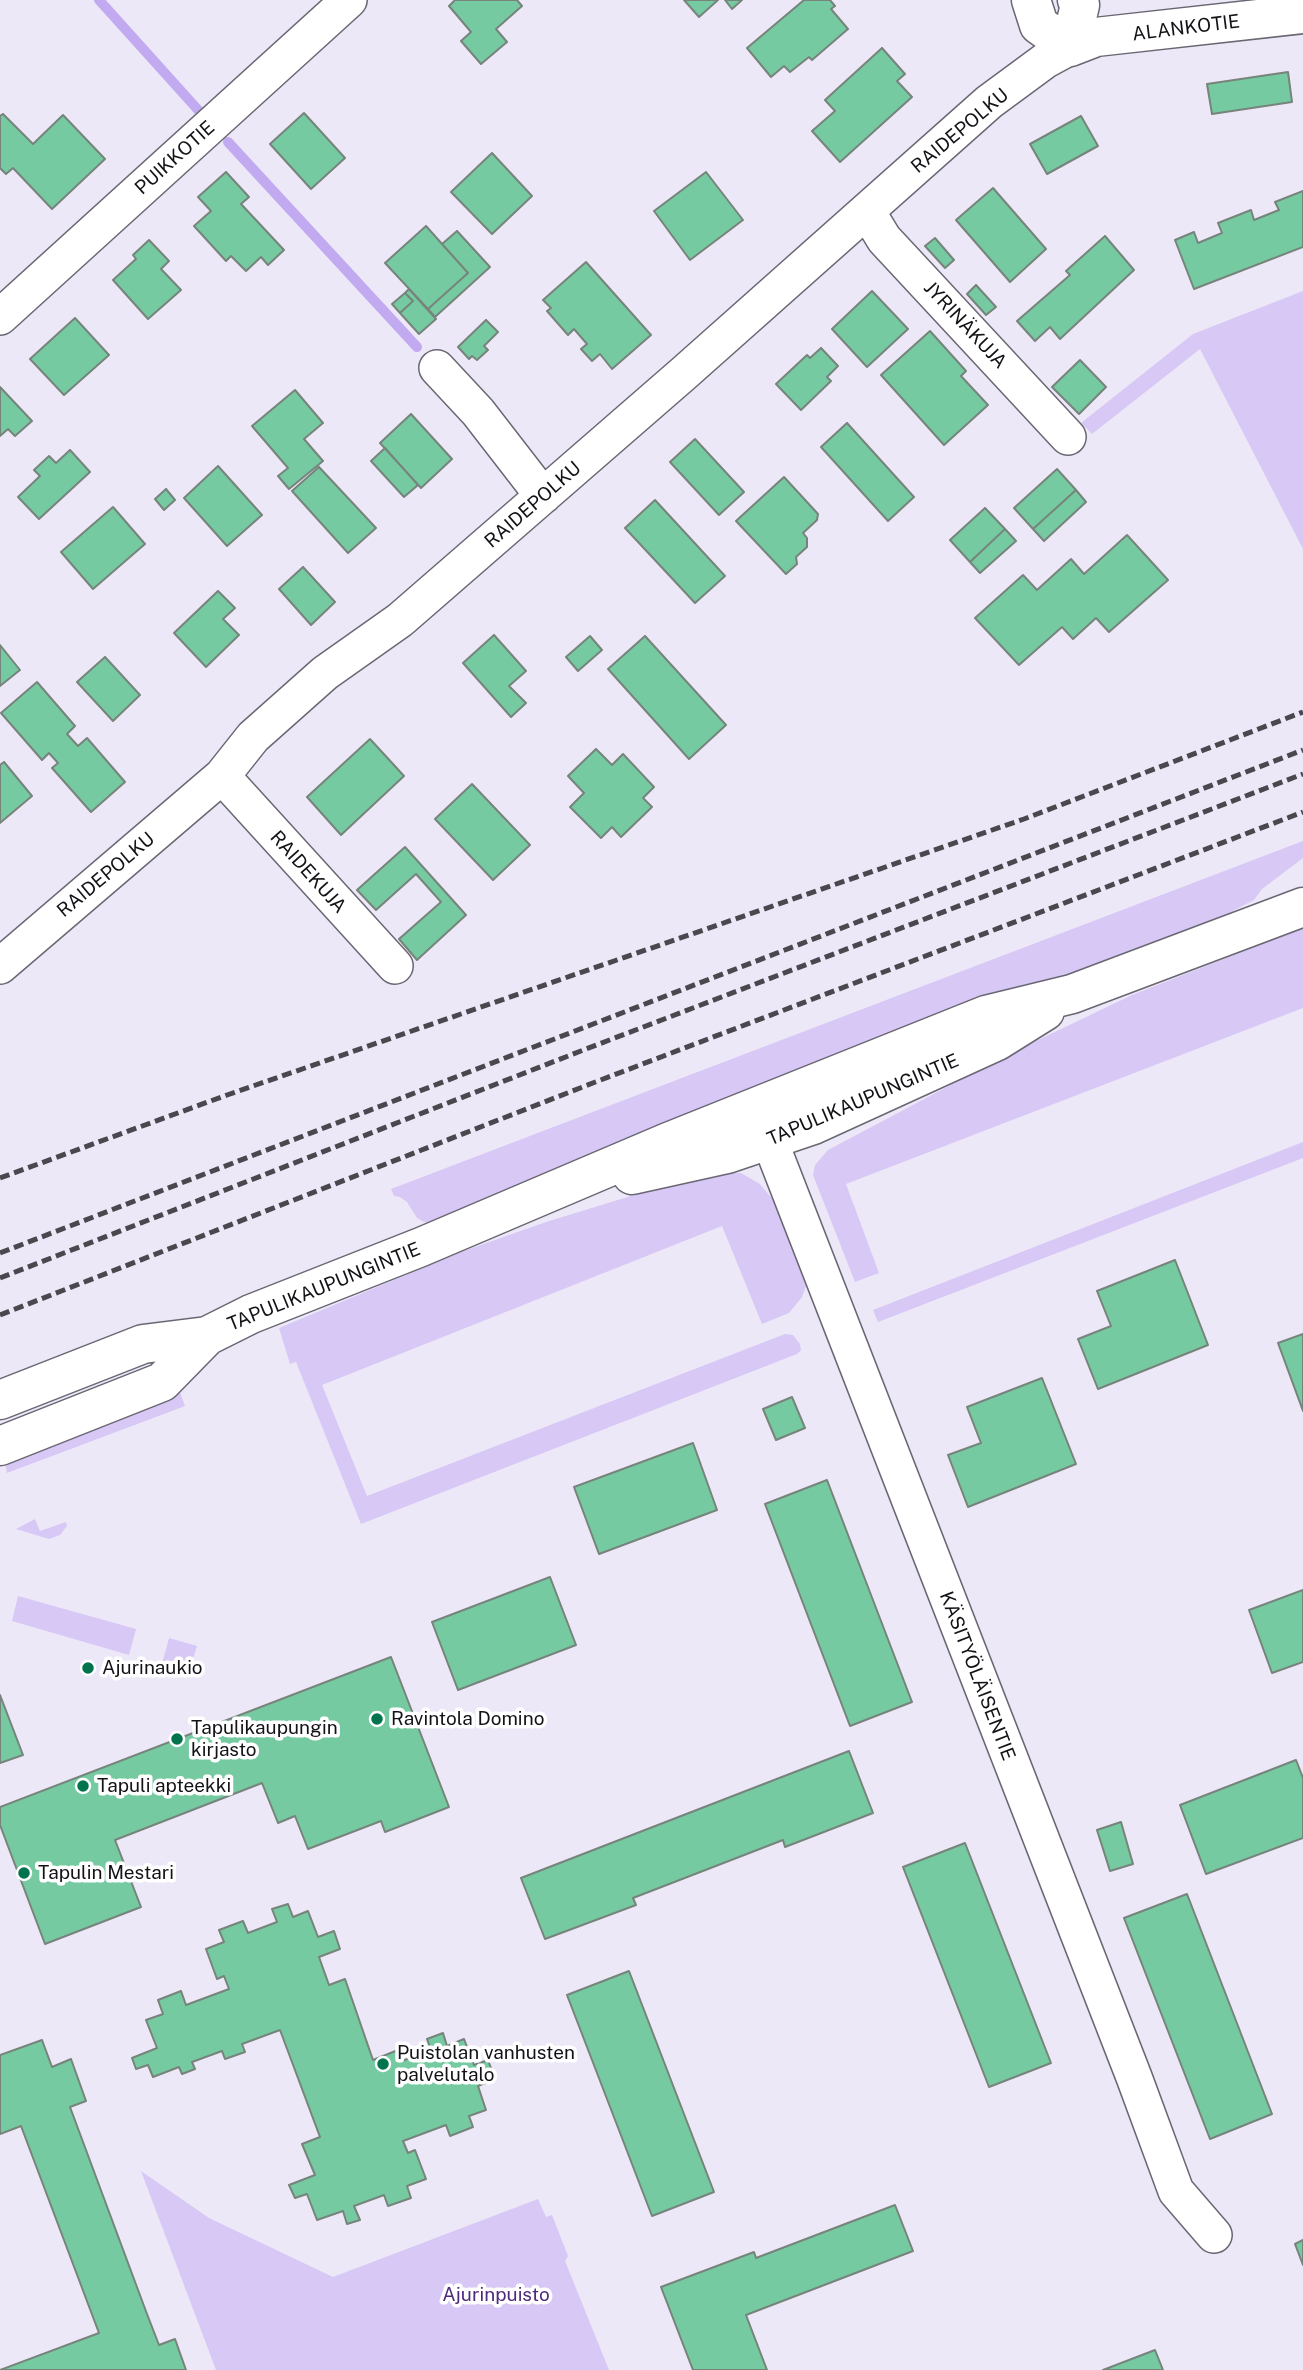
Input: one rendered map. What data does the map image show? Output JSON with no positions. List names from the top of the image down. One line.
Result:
{"streets":{"main road":["ALANKOTIE","TAPULIKAUPUNGINTIE"],"street":["RAIDEPOLKU","PUIKKOTIE","JYRINÄKUJA","RAIDEKUJA","KÄSITYÖLÄISENTIE"]},"crossings":[["ALANKOTIE","RAIDEPOLKU"],["RAIDEPOLKU","JYRINÄKUJA"],["RAIDEPOLKU","RAIDEKUJA"],["TAPULIKAUPUNGINTIE","KÄSITYÖLÄISENTIE"]],"parks":["Ajurinpuisto"],"places":["Ajurinaukio","Ravintola Domino","Tapulikaupungin kirjasto","Tapuli apteekki","Tapulin Mestari","Puistolan vanhusten palvelutalo"]}
